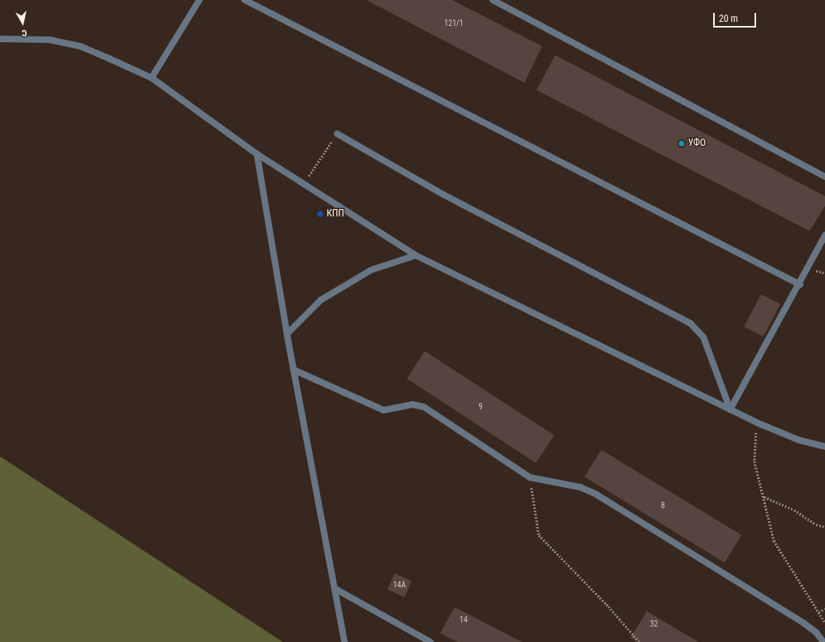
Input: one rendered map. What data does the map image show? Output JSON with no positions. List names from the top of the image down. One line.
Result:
{"places":["УФО","КПП"],"house_numbers":["121/1","9","8","14А","14","32"],"scale_bar":"20 m","north":"bottom"}
